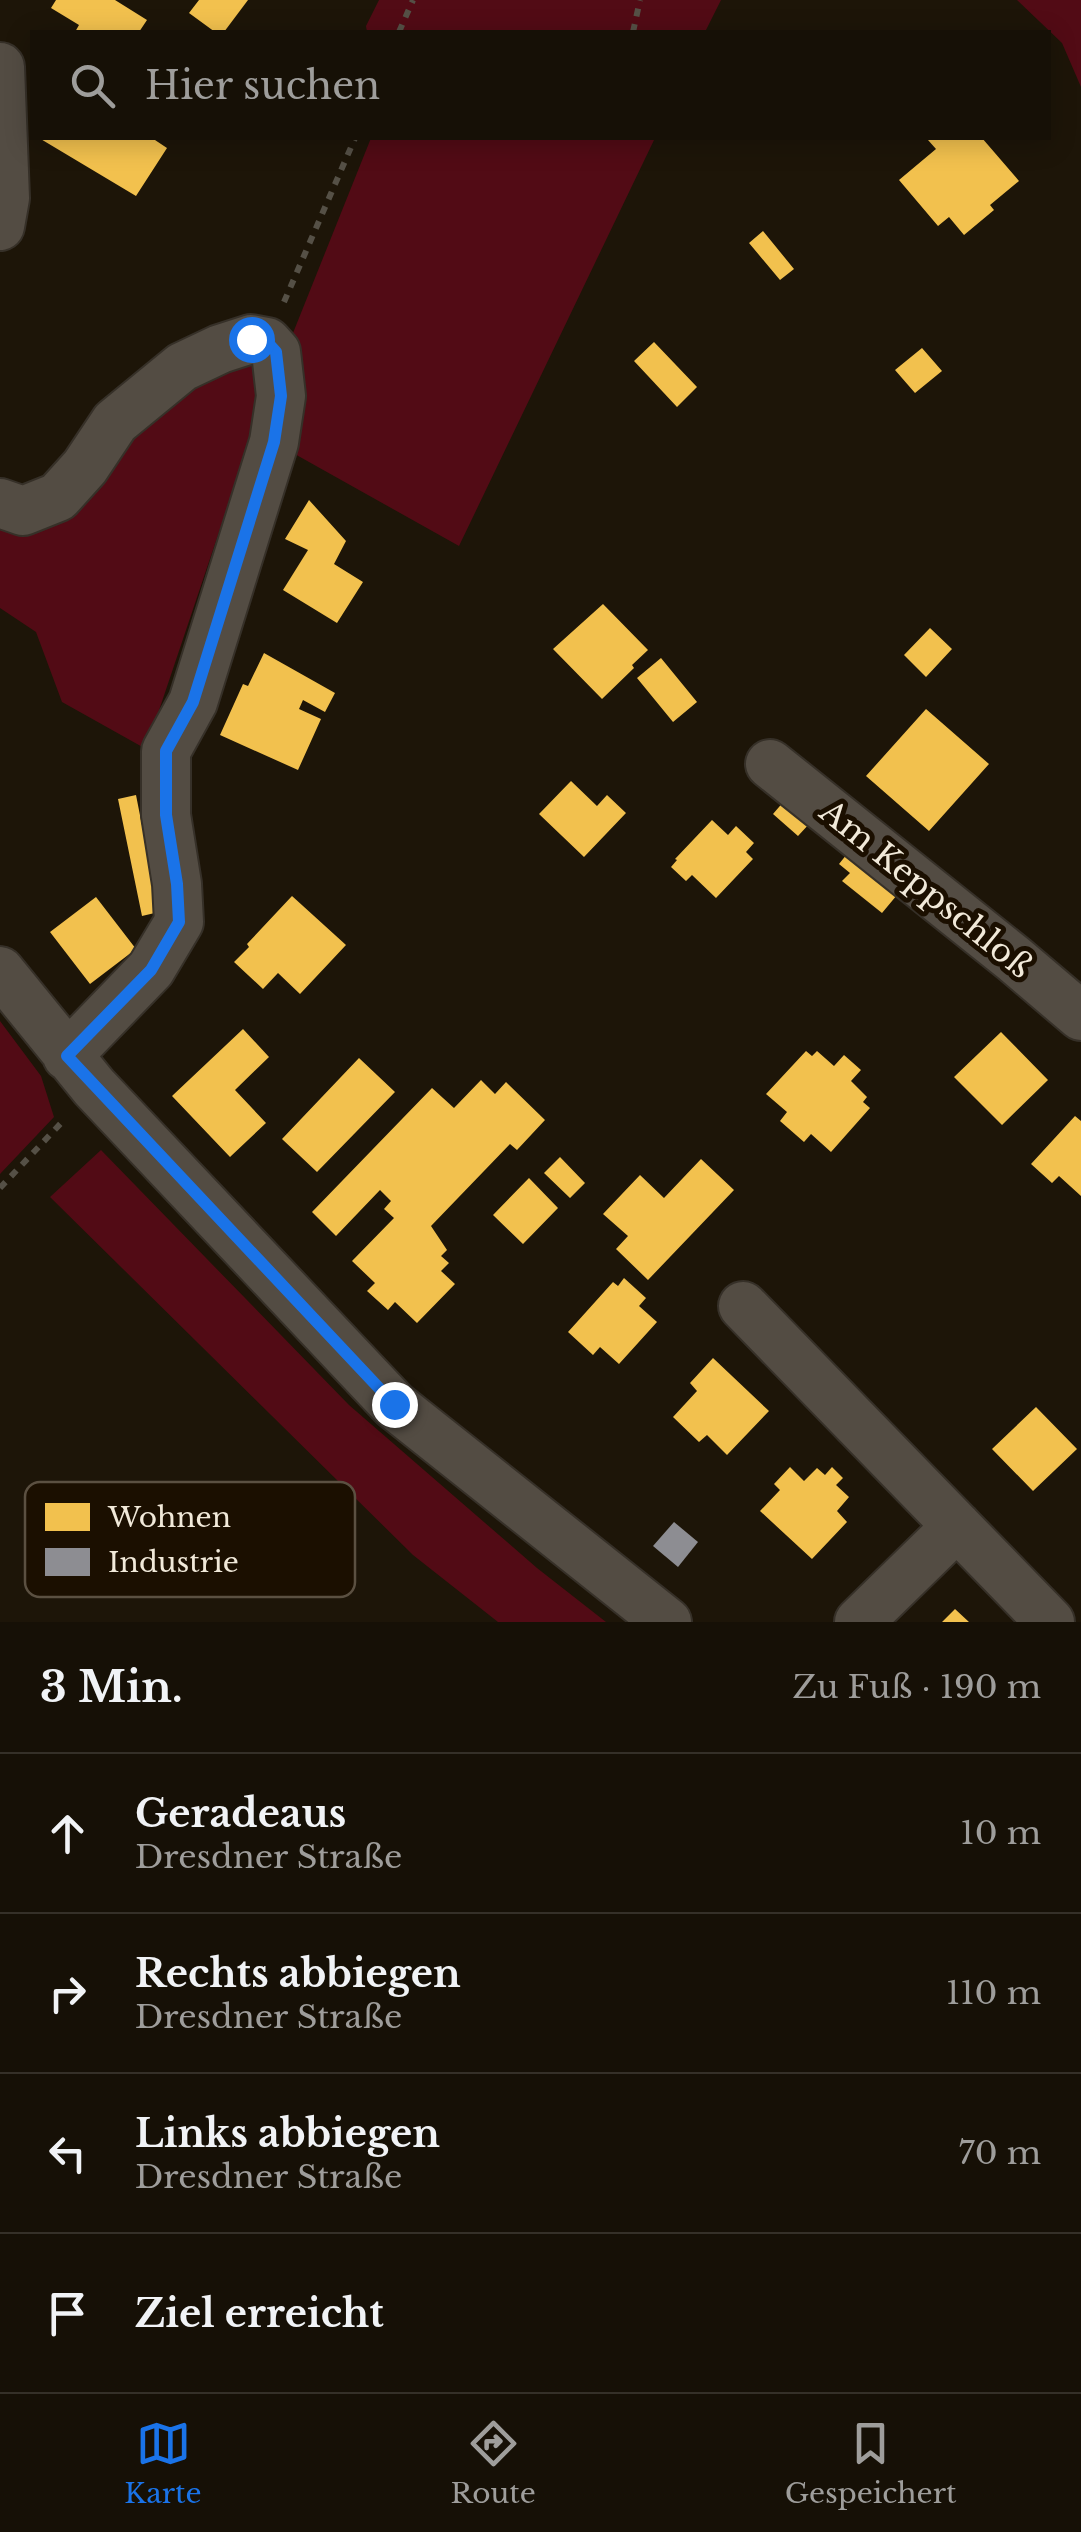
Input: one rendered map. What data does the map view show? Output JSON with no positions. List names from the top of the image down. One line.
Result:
{"streets":{"street":["Am Keppschloß"]},"legend":["Wohnen","Industrie"],"page":{"search":"Hier suchen","heading":["3 Min.","Zu Fuß · 190 m"],"list":[["Geradeaus","Dresdner Straße","10 m"],["Rechts abbiegen","Dresdner Straße","110 m"],["Links abbiegen","Dresdner Straße","70 m"],"Ziel erreicht"],"nav":["Karte","Route","Gespeichert"]}}
